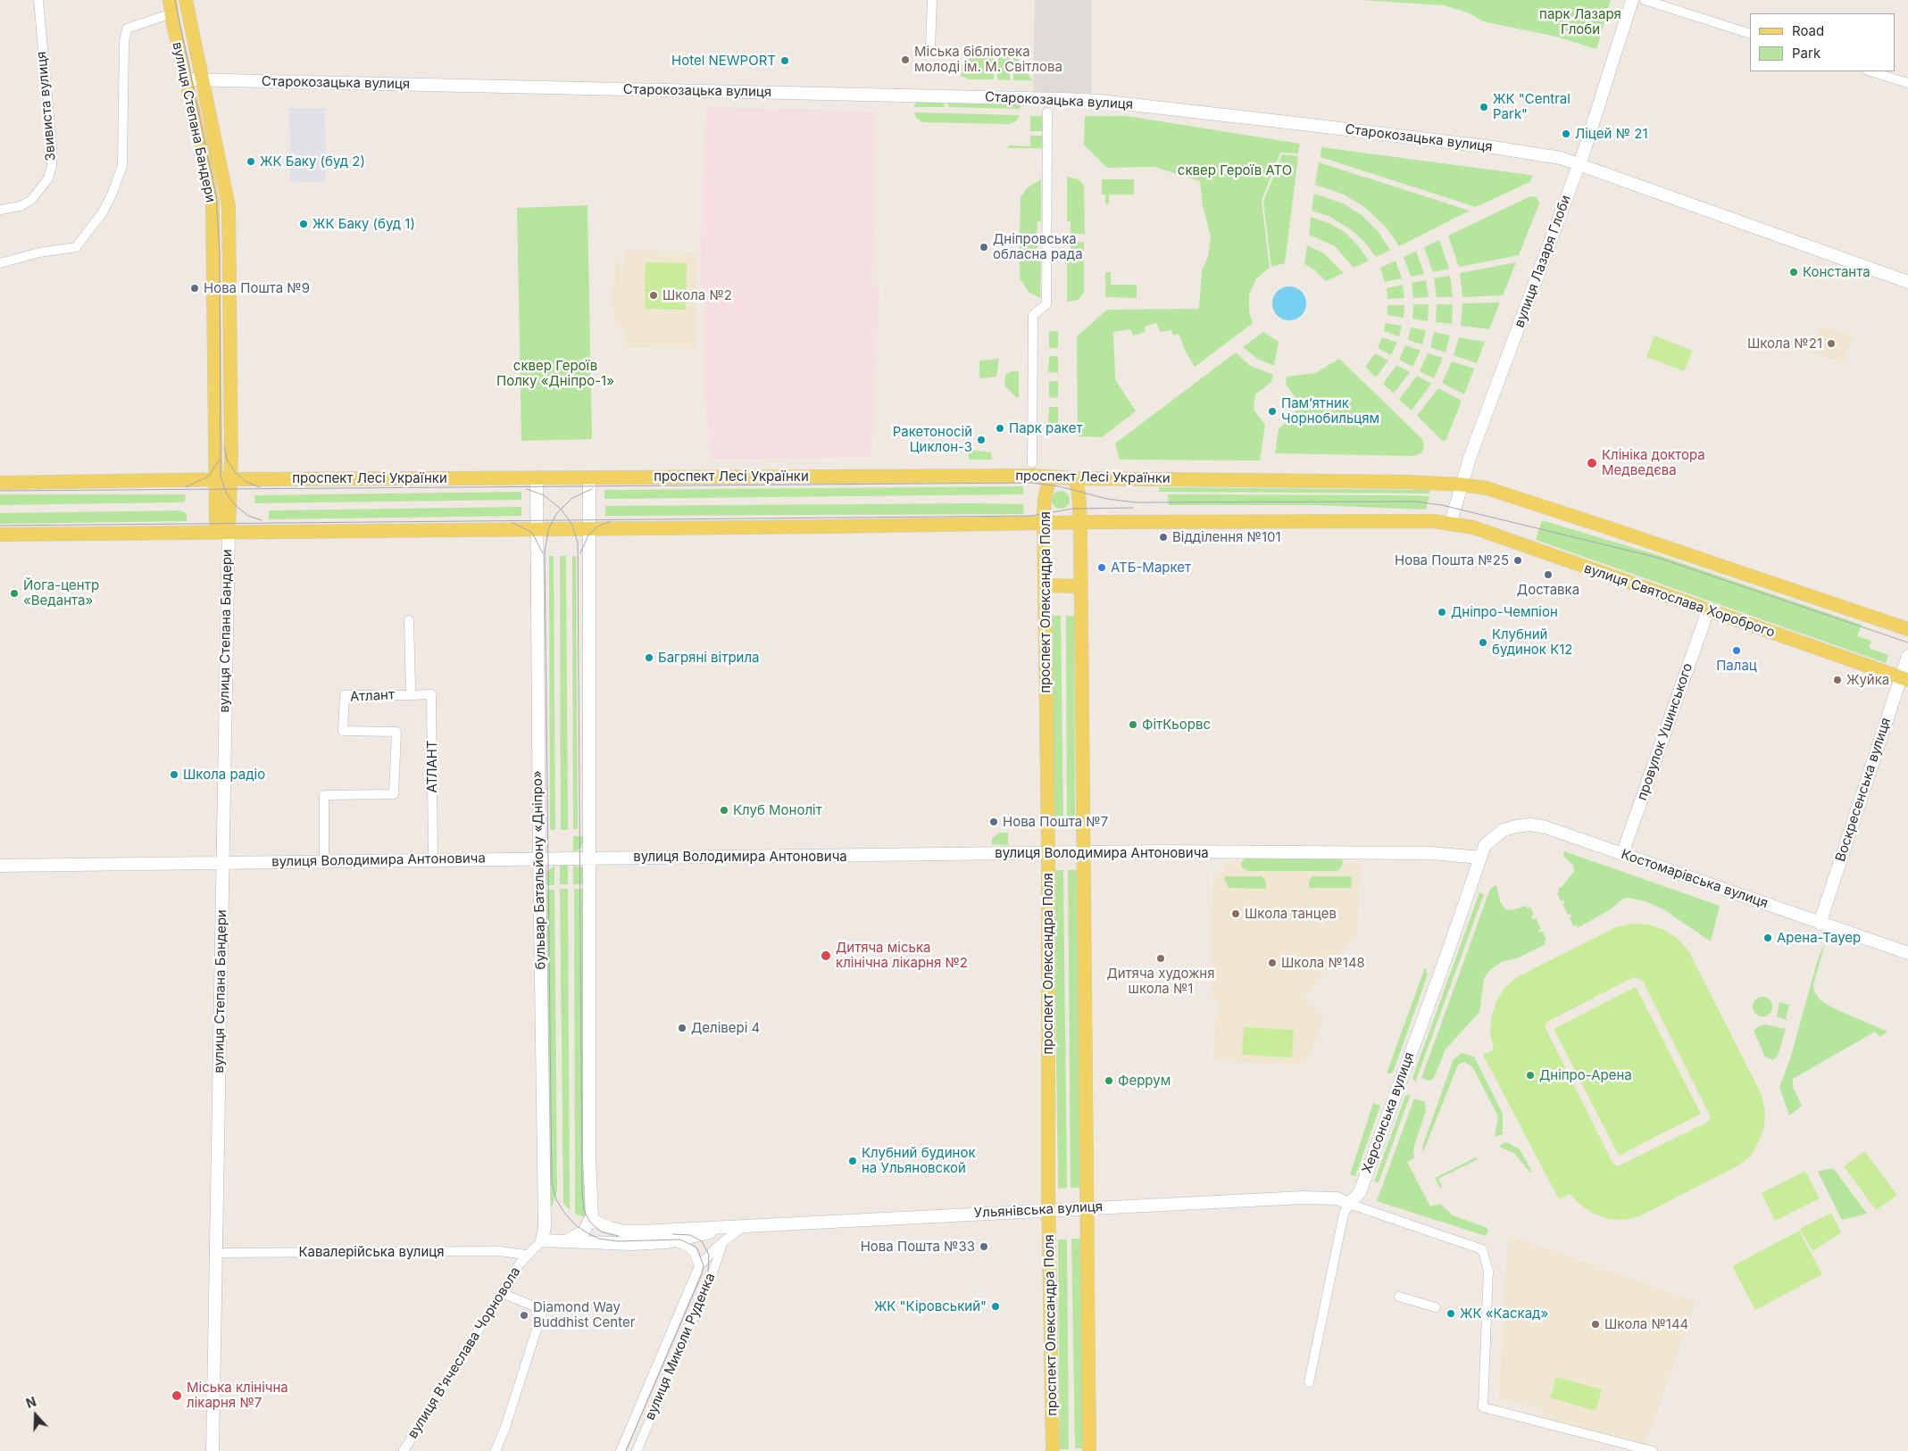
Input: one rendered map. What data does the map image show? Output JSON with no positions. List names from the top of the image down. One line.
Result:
{"streets":{"main road":["вулиця Степана Бандери","проспект Лесі Українки","вулиця Святослава Хороброго","проспект Олександра Поля"],"street":["Старокозацька вулиця","Звивиста вулиця","вулиця Лазаря Глоби","Атлант","провулок Ушинського","АТЛАНТ","Воскресенська вулиця","вулиця Володимира Антоновича","бульвар Батальйону «Дніпро»","Костомарівська вулиця","Херсонська вулиця","Ульянівська вулиця","Кавалерійська вулиця","вулиця Миколи Руденка","вулиця В'ячеслава Чорновола"]},"crossings":[["Старокозацька вулиця","вулиця Степана Бандери"],["Старокозацька вулиця","вулиця Лазаря Глоби"],["вулиця Степана Бандери","проспект Лесі Українки"],["вулиця Степана Бандери","вулиця Володимира Антоновича"],["вулиця Степана Бандери","Кавалерійська вулиця"],["вулиця Лазаря Глоби","проспект Лесі Українки"],["вулиця Лазаря Глоби","вулиця Святослава Хороброго"],["проспект Лесі Українки","проспект Олександра Поля"],["проспект Лесі Українки","бульвар Батальйону «Дніпро»"],["вулиця Святослава Хороброго","провулок Ушинського"],["вулиця Святослава Хороброго","Воскресенська вулиця"],["проспект Олександра Поля","вулиця Володимира Антоновича"],["проспект Олександра Поля","Ульянівська вулиця"],["Атлант","АТЛАНТ"],["Атлант","вулиця Володимира Антоновича"],["провулок Ушинського","Костомарівська вулиця"],["АТЛАНТ","вулиця Володимира Антоновича"],["Воскресенська вулиця","Костомарівська вулиця"],["вулиця Володимира Антоновича","бульвар Батальйону «Дніпро»"],["вулиця Володимира Антоновича","Херсонська вулиця"],["бульвар Батальйону «Дніпро»","Ульянівська вулиця"],["Костомарівська вулиця","Херсонська вулиця"],["Херсонська вулиця","Ульянівська вулиця"],["Ульянівська вулиця","вулиця Миколи Руденка"],["Кавалерійська вулиця","вулиця В'ячеслава Чорновола"]],"parks":["парк Лазаря Глоби","сквер Героїв АТО","сквер Героїв Полку «Дніпро-1»"],"places":["Міська бібліотека молоді ім. М. Світлова","Hotel NEWPORT","ЖК \"Central Park\"","Ліцей № 21","ЖК Баку (буд 2)","ЖК Баку (буд 1)","Дніпровська обласна рада","Константа","Нова Пошта №9","Школа №2","Школа №21","Пам’ятник Чорнобильцям","Парк ракет","Ракетоносій Циклон-3","Клініка доктора Медведєва","Відділення №101","Нова Пошта №25","АТБ-Маркет","Доставка","Йога-центр «Веданта»","Дніпро-Чемпіон","Клубний будинок К12","Палац","Багряні вітрила","Жуйка","ФiтКьорвс","Школа радіо","Клуб Моноліт","Нова Пошта №7","Школа танцев","Арена-Тауер","Дитяча міська клінічна лікарня №2","Дитяча художня школа №1","Школа №148","Делівері 4","Дніпро-Арена","Феррум","Клубний будинок на Ульяновской","Нова Пошта №33","ЖК \"Кіровський\"","ЖК «Каскад»","Diamond Way Buddhist Center","Школа №144","Міська клінічна лікарня №7"],"legend":["Road","Park"],"north":"top"}
